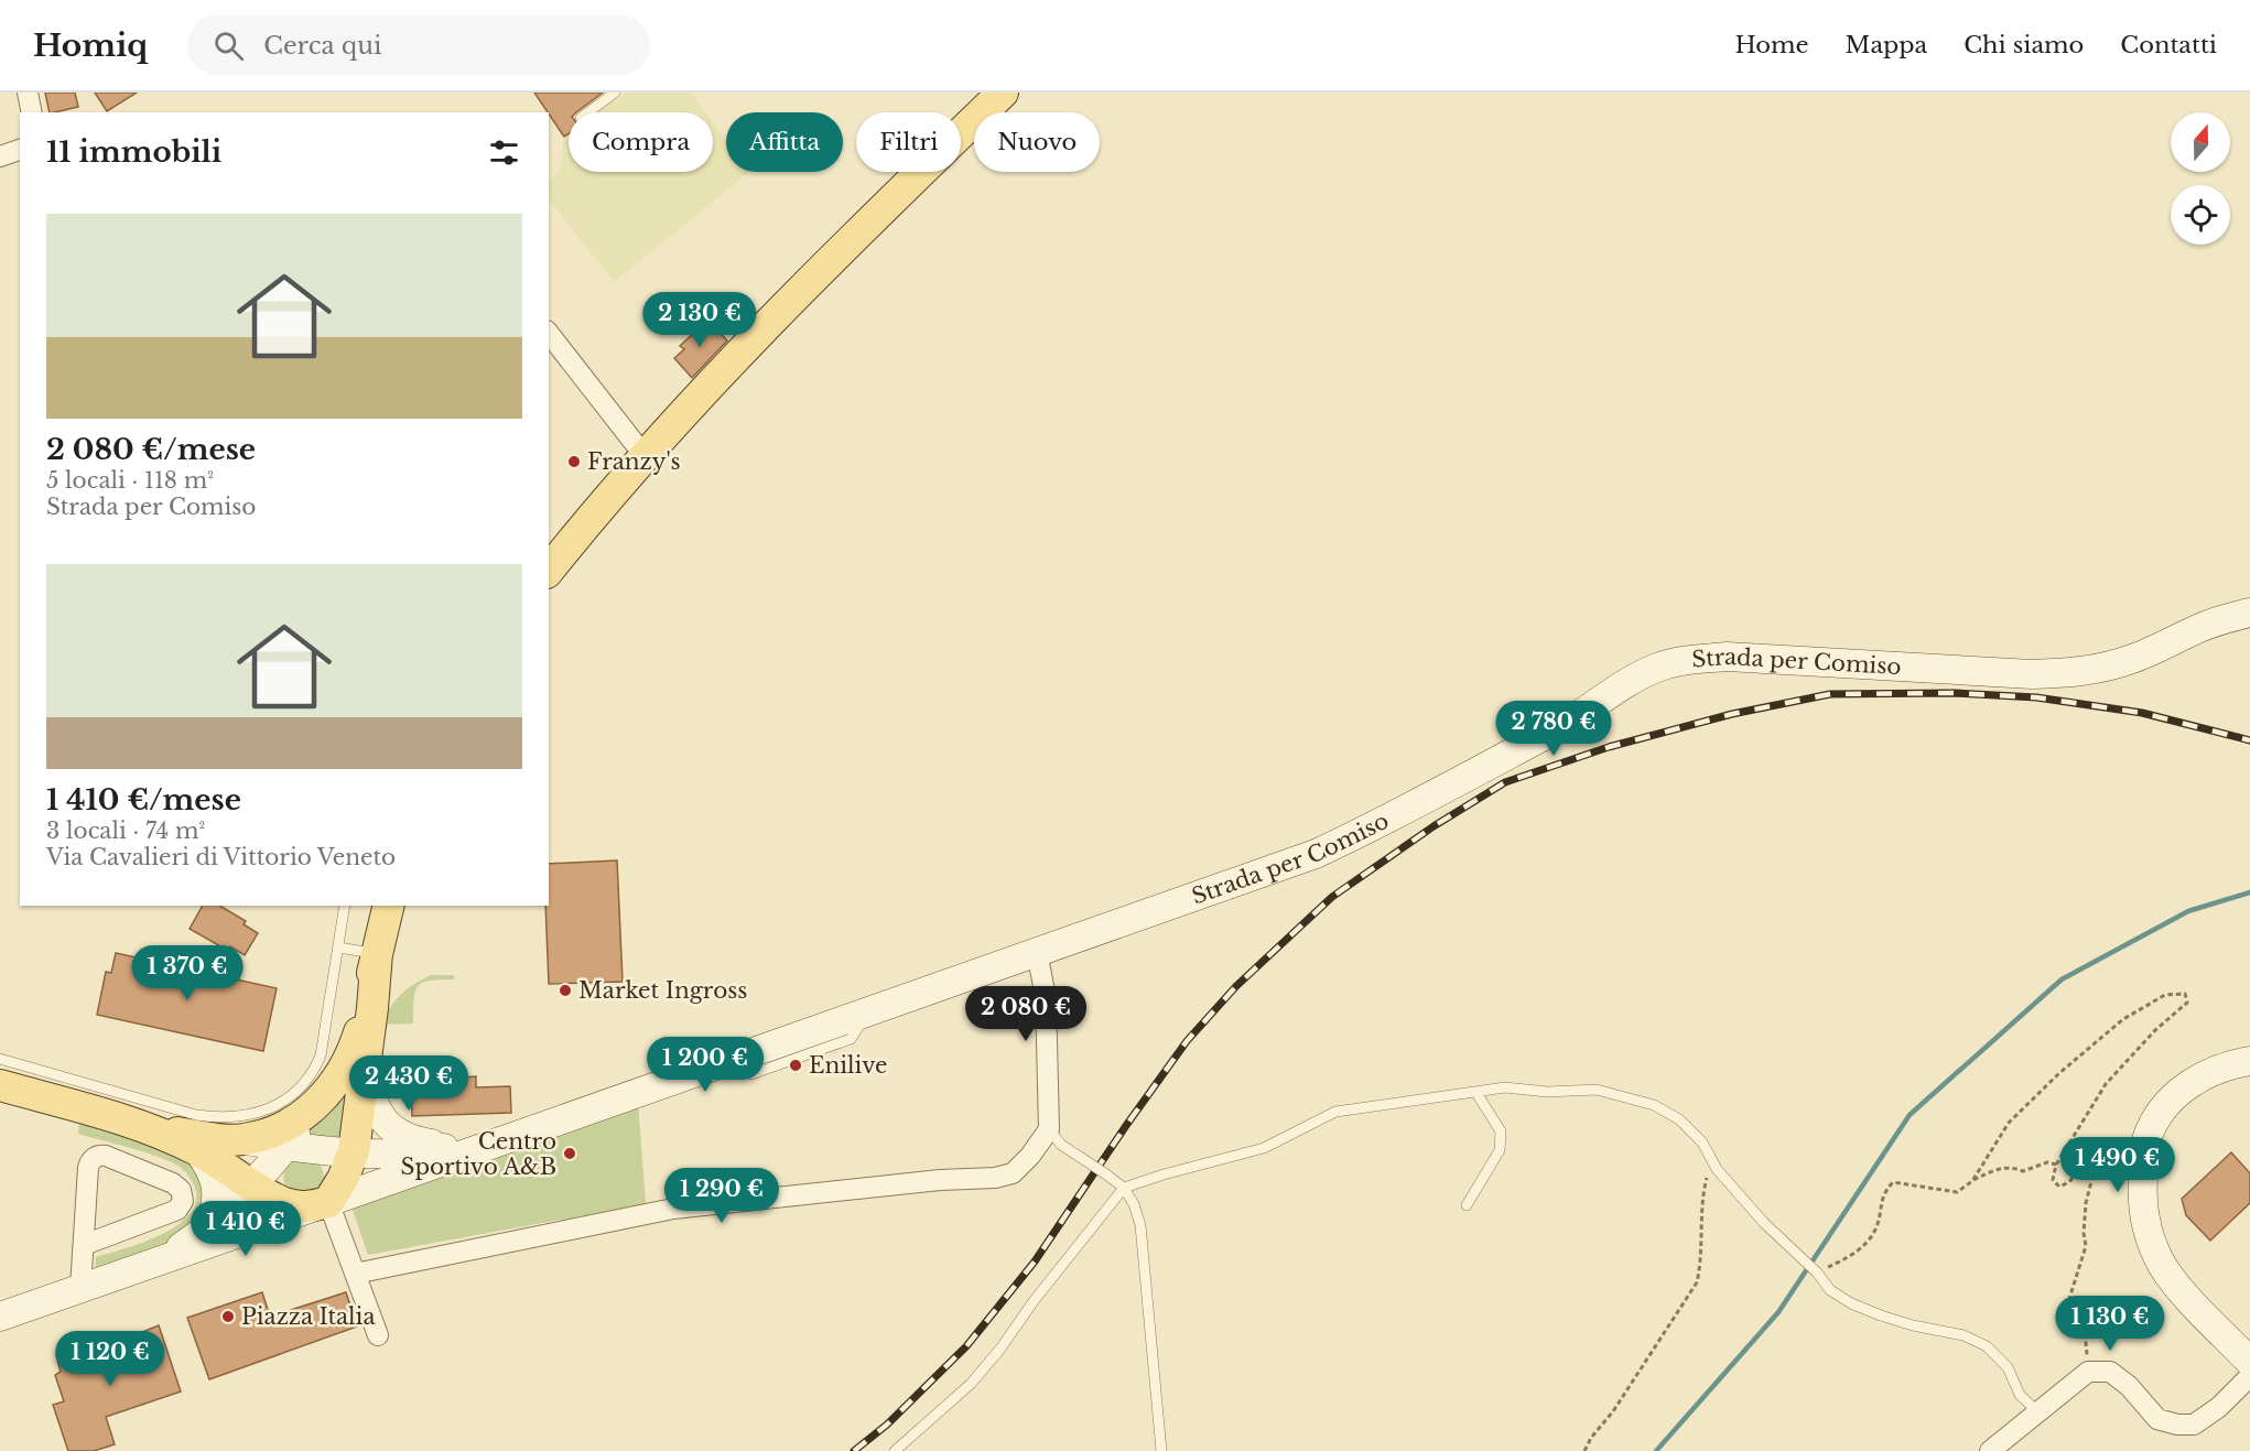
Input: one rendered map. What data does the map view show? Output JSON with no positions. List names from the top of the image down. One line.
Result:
{"streets":{"main road":["Strada per Comiso"]},"places":["Franzy's","Market Ingross","Enilive","Centro Sportivo A&B","Piazza Italia"],"north":"top","page":{"header":"Homiq","search":"Cerca qui","nav":["Home","Mappa","Chi siamo","Contatti"],"chip":["Compra","Affitta","Filtri","Nuovo"],"heading":"11 immobili","list":[{"name":"2 080 €/mese","note":"5 locali · 118 m² · Strada per Comiso"},{"name":"1 410 €/mese","note":"3 locali · 74 m² · Via Cavalieri di Vittorio Veneto"}],"price":["2 130 €","2 780 €","1 370 €","2 080 €","1 200 €","2 430 €","1 490 €","1 290 €","1 410 €","1 130 €","1 120 €"]}}
